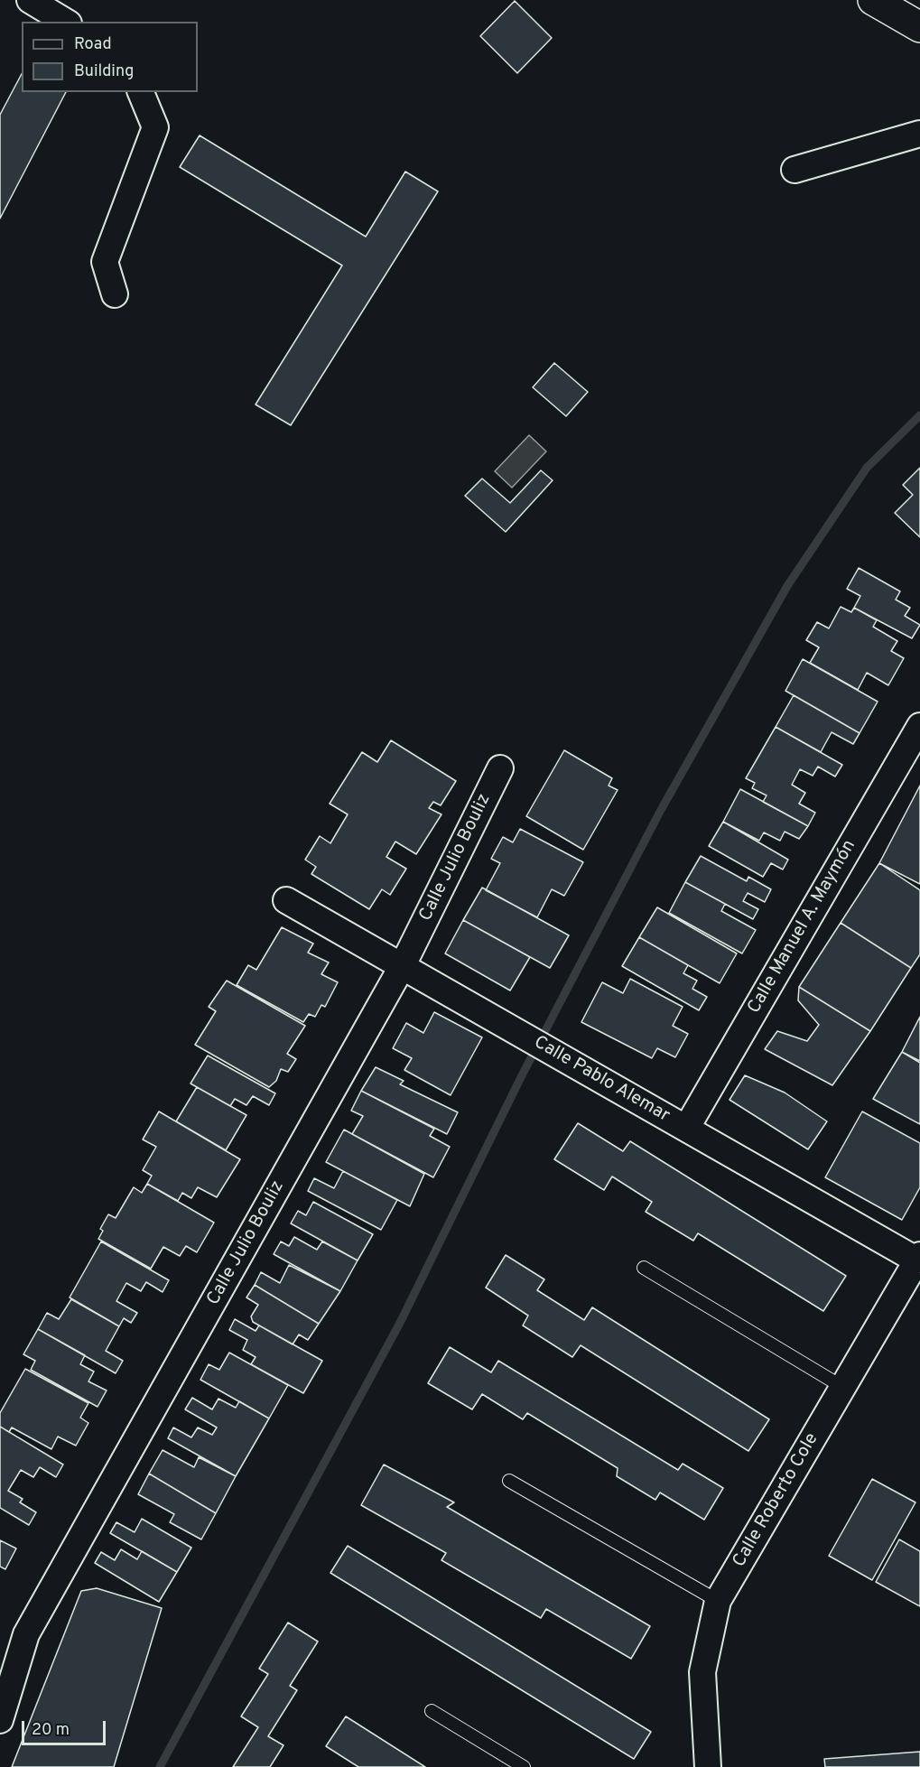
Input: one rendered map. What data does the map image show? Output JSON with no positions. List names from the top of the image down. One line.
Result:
{"streets":{"street":["Calle Julio Bouliz","Calle Manuel A. Maymón","Calle Pablo Alemar","Calle Roberto Cole"]},"crossings":[["Calle Julio Bouliz","Calle Pablo Alemar"],["Calle Manuel A. Maymón","Calle Pablo Alemar"],["Calle Pablo Alemar","Calle Roberto Cole"]],"legend":["Road","Building"],"scale_bar":"20 m"}
